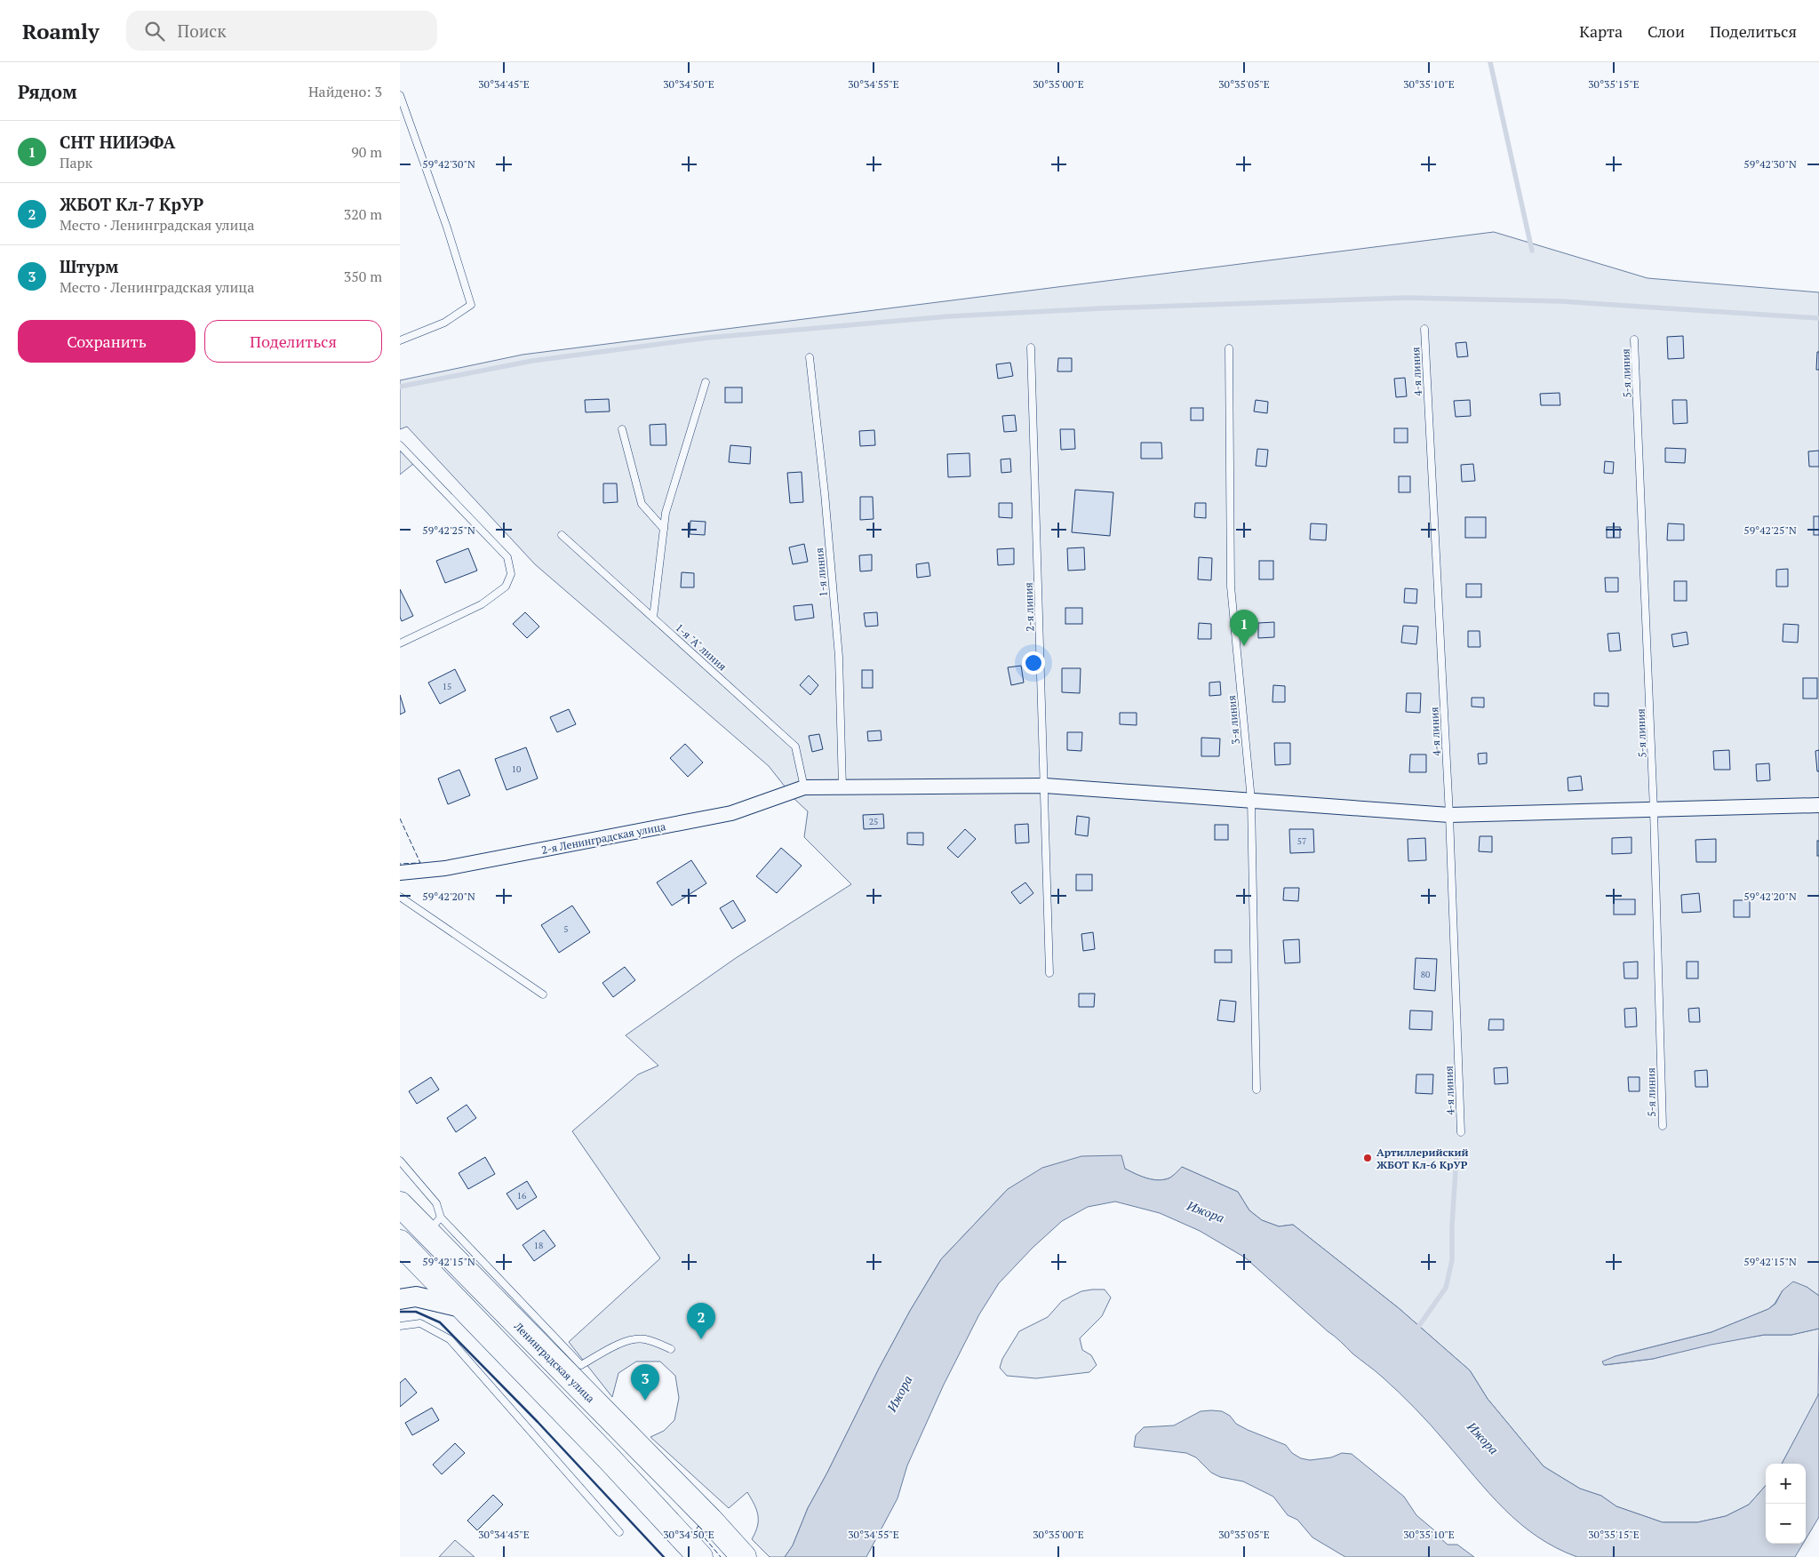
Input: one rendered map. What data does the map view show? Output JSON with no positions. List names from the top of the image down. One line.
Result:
{"streets":{"highway":["Ленинградская улица"],"street":["2-я Ленинградская улица"],"lane":["4-я линия","5-я линия","1-я линия","2-я линия","1-я \"А\" линия","3-я линия"]},"crossings":[["4-я линия","2-я Ленинградская улица"],["5-я линия","2-я Ленинградская улица"],["1-я линия","2-я Ленинградская улица"],["2-я линия","2-я Ленинградская улица"],["1-я \"А\" линия","2-я Ленинградская улица"],["3-я линия","2-я Ленинградская улица"]],"water":["Ижора"],"places":["Артиллерийский ЖБОТ Кл-6 КрУР"],"house_numbers":["15","10","25","57","5","80","16","18"],"page":{"header":"Roamly","search":"Поиск","nav":["Карта","Слои","Поделиться"],"heading":["Рядом","Найдено: 3"],"list":[{"mark":"1","name":"СНТ НИИЭФА","note":"Парк","value":"90 m"},{"mark":"2","name":"ЖБОТ Кл-7 КрУР","note":"Место · Ленинградская улица","value":"320 m"},{"mark":"3","name":"Штурм","note":"Место · Ленинградская улица","value":"350 m"}],"buttons":["Сохранить","Поделиться"],"pins":["1","2","3"],"map_buttons":["+","−"]},"coordinates":["30°34'45\"E","30°34'50\"E","30°34'55\"E","30°35'00\"E","30°35'05\"E","30°35'10\"E","30°35'15\"E","59°42'30\"N","59°42'25\"N","59°42'20\"N","59°42'15\"N"]}
